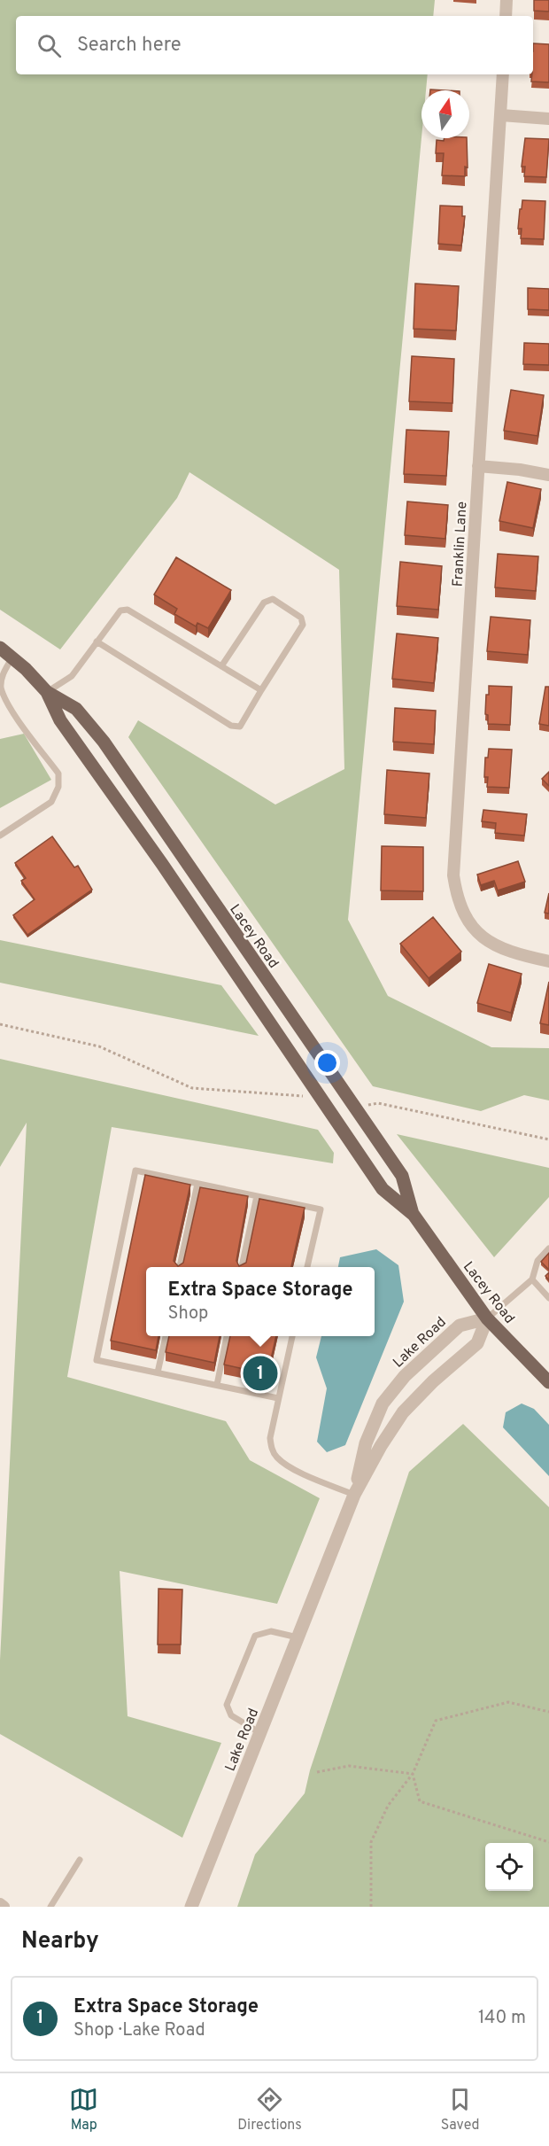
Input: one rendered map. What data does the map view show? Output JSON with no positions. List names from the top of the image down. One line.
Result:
{"streets":{"main road":["Lacey Road"],"street":["Franklin Lane","Lake Road"]},"crossings":[["Lacey Road","Lake Road"]],"north":"top","page":{"search":"Search here","popup":["Extra Space Storage","Shop"],"pins":"1","heading":"Nearby","list":[{"mark":"1","name":"Extra Space Storage","note":"Shop · Lake Road","value":"140 m"}],"nav":["Map","Directions","Saved"]}}
